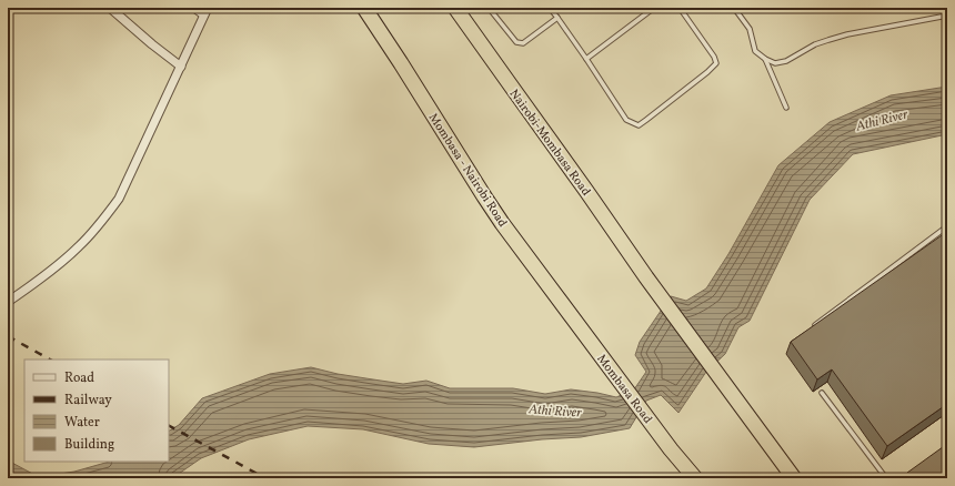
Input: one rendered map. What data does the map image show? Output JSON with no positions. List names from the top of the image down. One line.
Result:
{"streets":{"highway":["Nairobi-Mombasa Road","Mombasa - Nairobi Road","Mombasa Road"]},"crossings":[["Mombasa - Nairobi Road","Mombasa Road"]],"water":["Athi River"],"legend":["Road","Railway","Water","Building"]}
